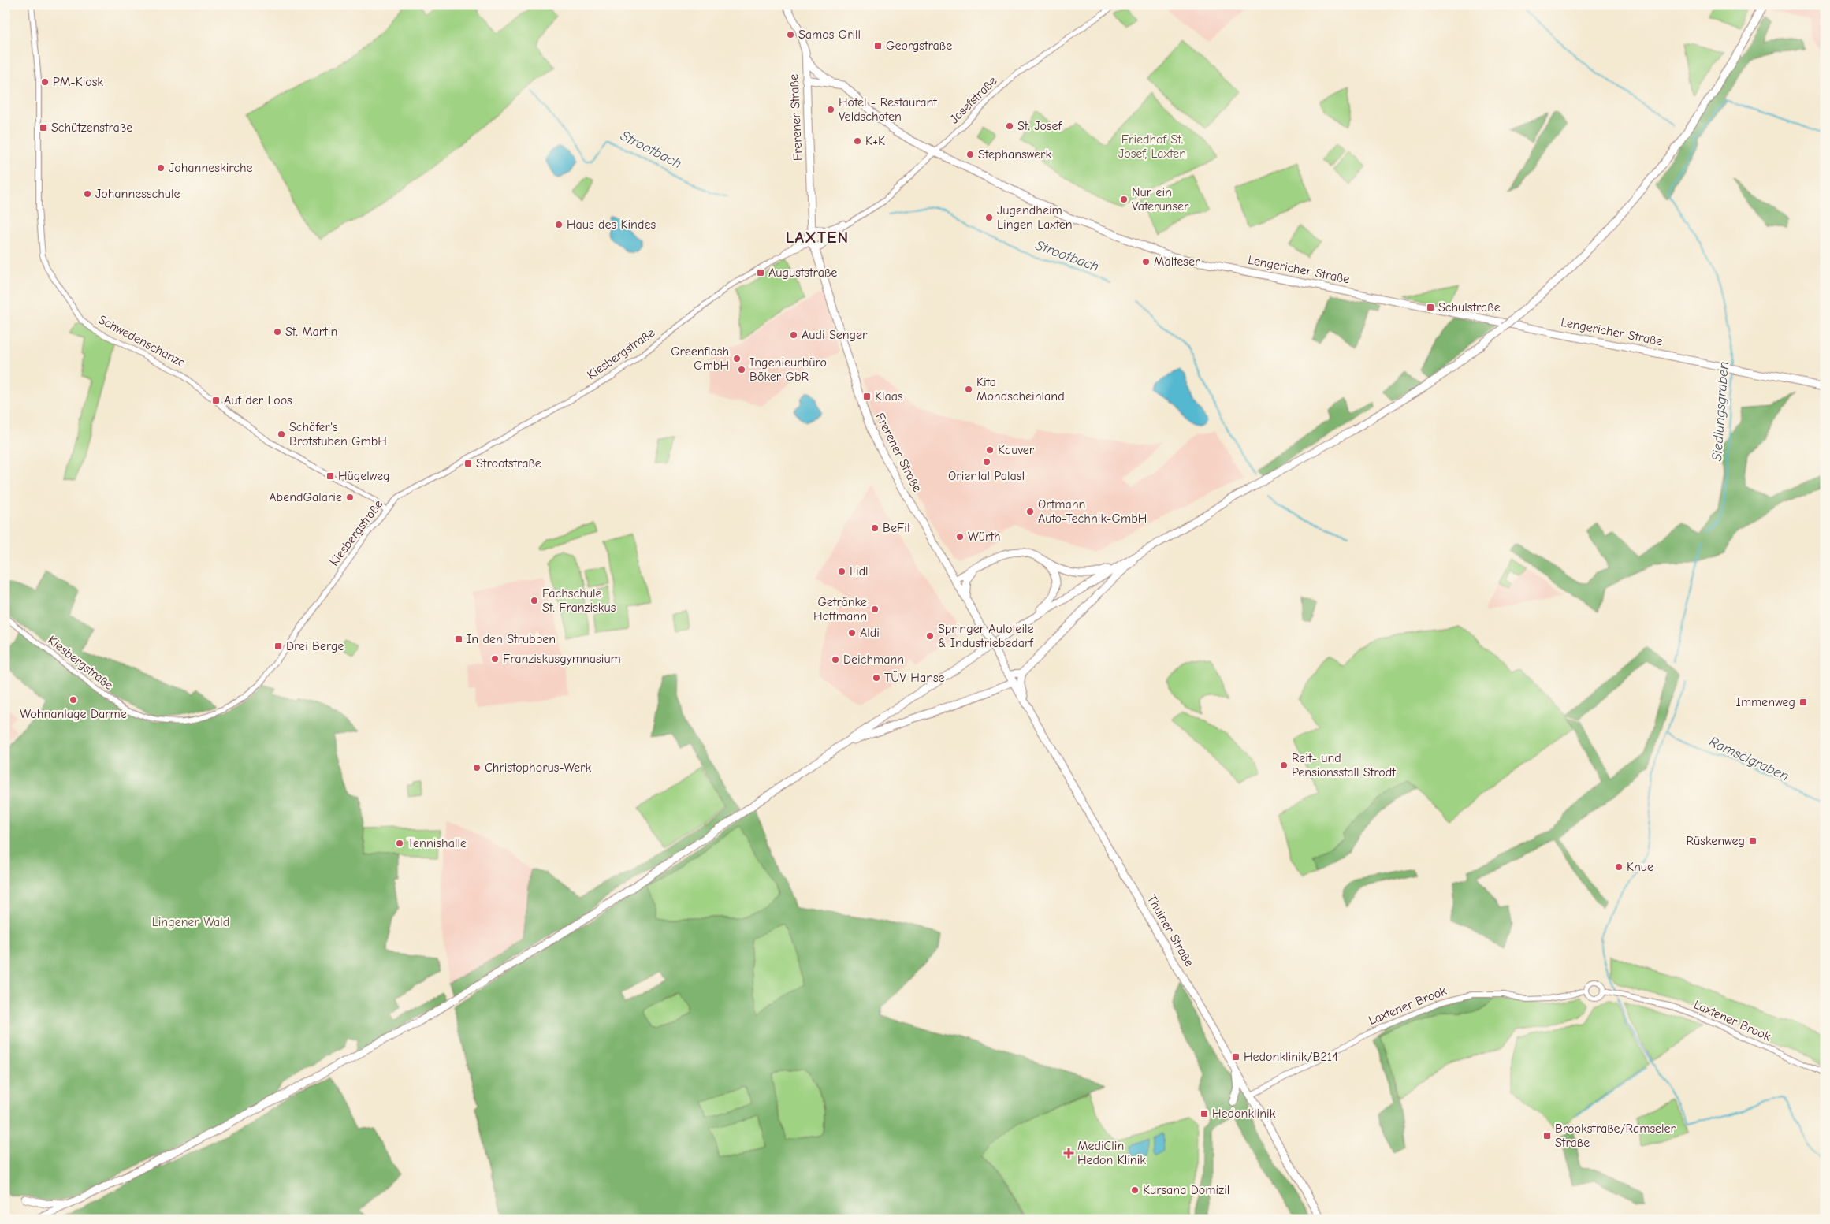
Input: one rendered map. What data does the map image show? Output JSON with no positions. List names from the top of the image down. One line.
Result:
{"streets":{"main road":["Frerener Straße","Lengericher Straße","Thuiner Straße"],"street":["Josefstraße","Schwedenschanze","Kiesbergstraße","Laxtener Brook"]},"crossings":[["Josefstraße","Frerener Straße"],["Josefstraße","Lengericher Straße"],["Josefstraße","Kiesbergstraße"],["Frerener Straße","Lengericher Straße"],["Frerener Straße","Kiesbergstraße"],["Frerener Straße","Thuiner Straße"],["Schwedenschanze","Kiesbergstraße"],["Thuiner Straße","Laxtener Brook"]],"districts":["LAXTEN"],"water":["Strootbach","Siedlungsgraben","Ramselgraben"],"parks":["Friedhof St. Josef, Laxten","Lingener Wald"],"places":{"other":["Samos Grill","PM-Kiosk","Hotel - Restaurant Veldschoten","St. Josef","K+K","Stephanswerk","Johanneskirche","Johannesschule","Nur ein Vaterunser","Jugendheim Lingen Laxten","Haus des Kindes","Malteser","St. Martin","Audi Senger","Greenflash GmbH","Ingenieurbüro Böker GbR","Kita Mondscheinland","Schäfer's Brotstuben GmbH","Kauver","Oriental Palast","AbendGalarie","Ortmann Auto-Technik-GmbH","BeFit","Würth","Lidl","Fachschule St. Franziskus","Getränke Hoffmann","Aldi","Springer Autoteile & Industriebedarf","Franziskusgymnasium","Deichmann","TÜV Hanse","Wohnanlage Darme","Reit- und Pensionsstall Strodt","Christophorus-Werk","Tennishalle","Knue","Kursana Domizil"],"transit":["Georgstraße","Schützenstraße","Auguststraße","Schulstraße","Klaas","Auf der Loos","Strootstraße","Hügelweg","In den Strubben","Drei Berge","Immenweg","Rüskenweg","Hedonklinik/B214","Hedonklinik","Brookstraße/Ramseler Straße"],"health":["MediClin Hedon Klinik"]}}
